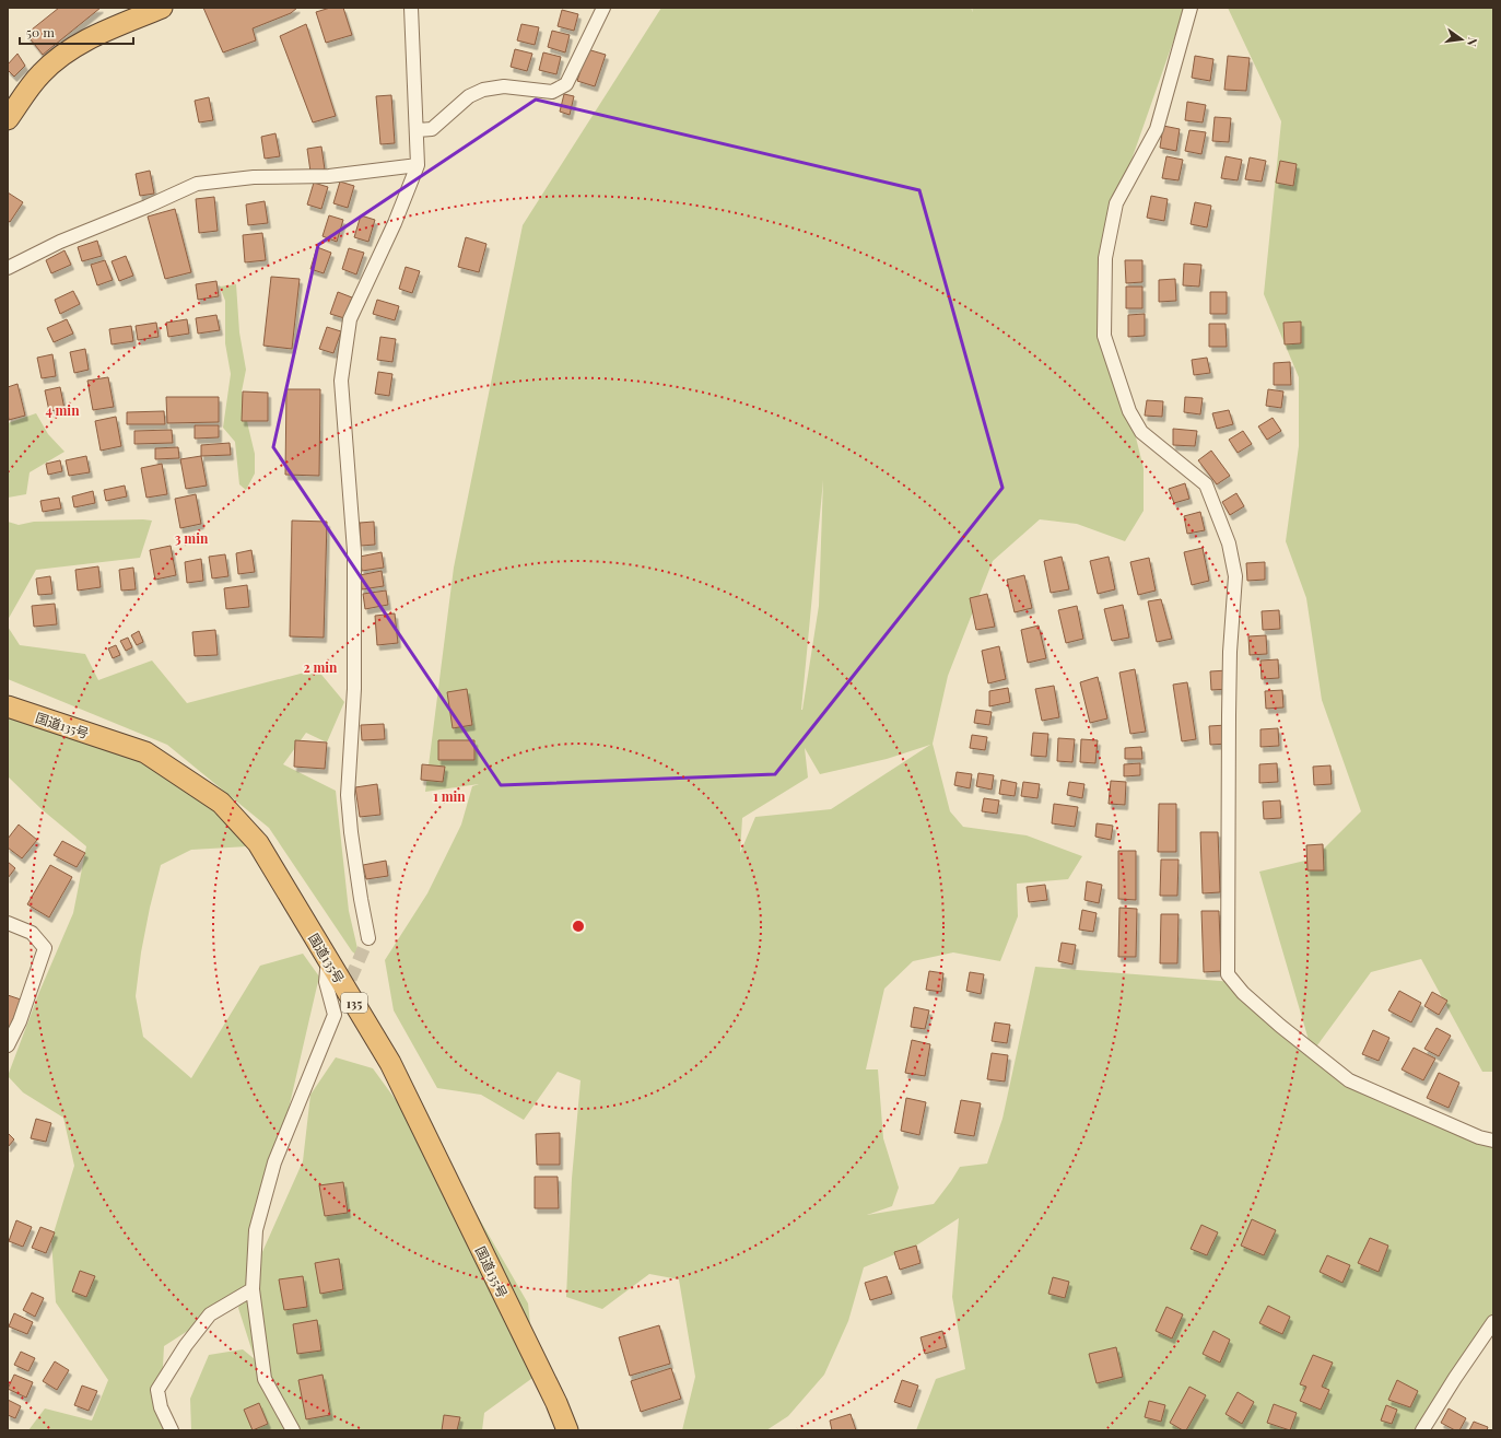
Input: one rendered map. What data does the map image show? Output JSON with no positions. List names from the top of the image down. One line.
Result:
{"streets":{"highway":["国道135号","135"]},"scale_bar":"50 m","north":"right","rings":["4 min","3 min","2 min","1 min"]}
